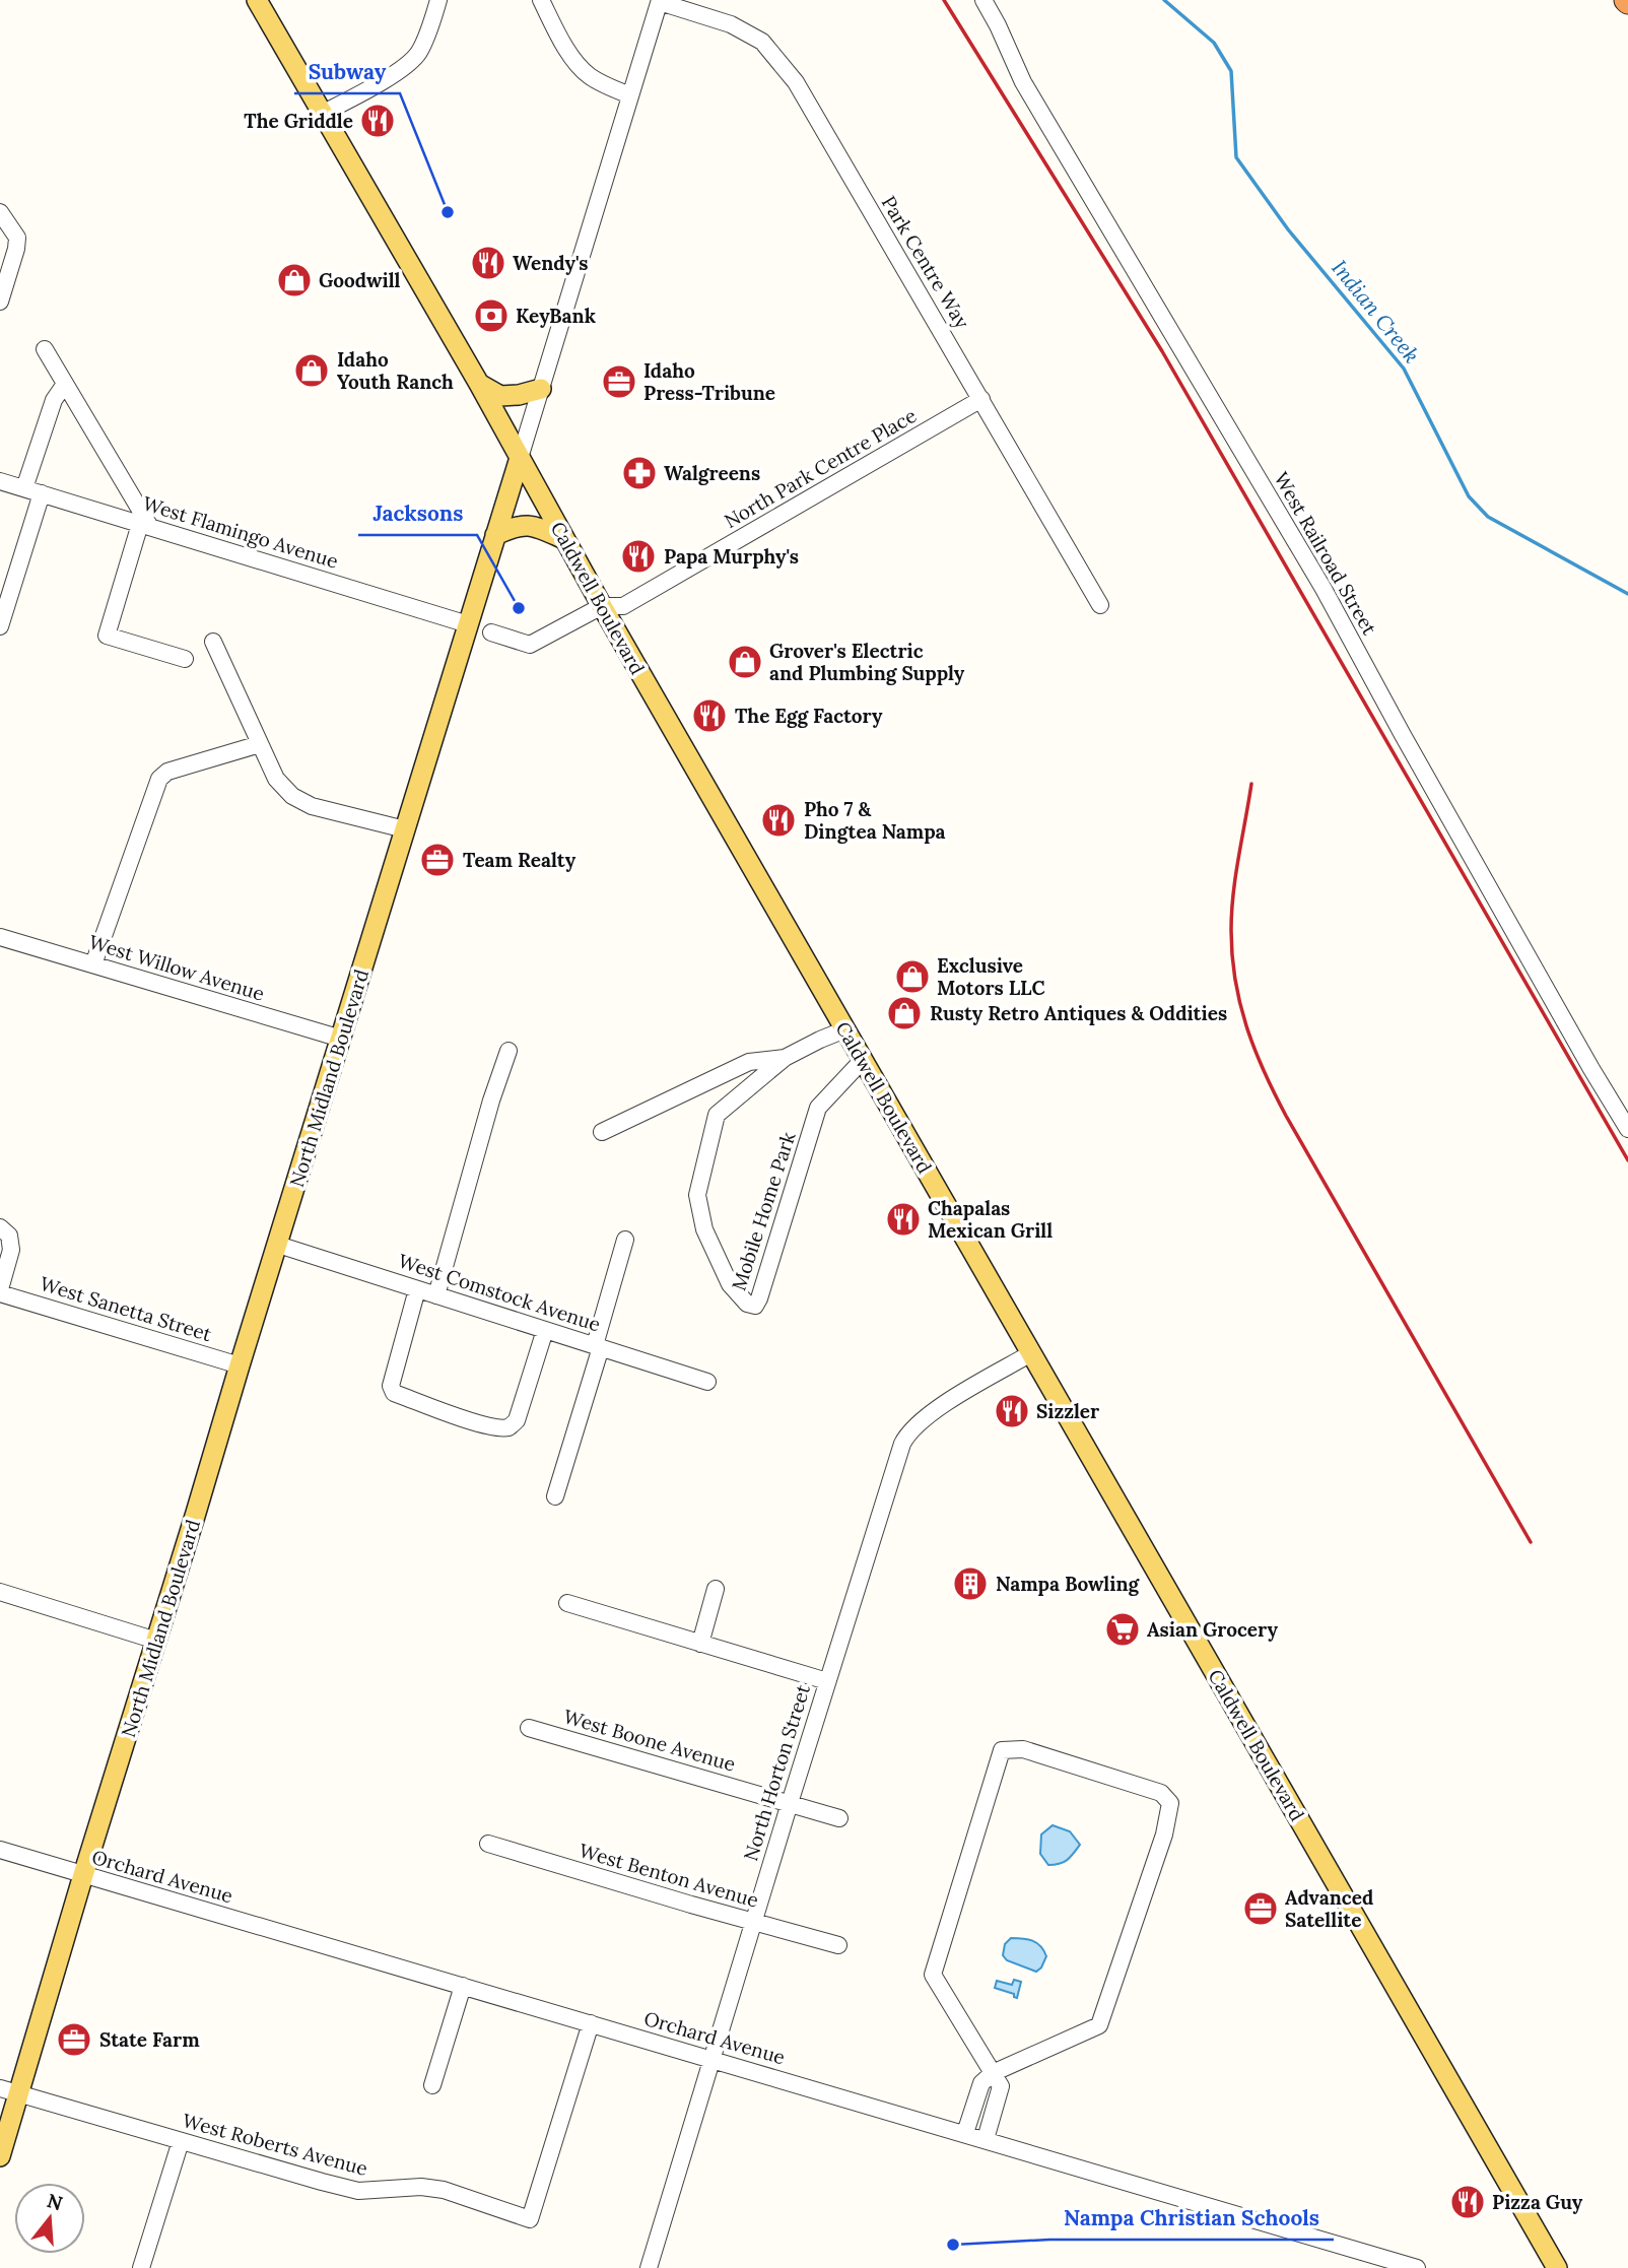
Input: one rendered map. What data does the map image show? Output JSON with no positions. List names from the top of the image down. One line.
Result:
{"streets":{"main road":["Caldwell Boulevard","North Midland Boulevard"],"street":["Park Centre Way","North Park Centre Place","West Flamingo Avenue","West Railroad Street","West Willow Avenue","Mobile Home Park","West Comstock Avenue","West Sanetta Street","West Boone Avenue","North Horton Street","West Benton Avenue","Orchard Avenue","West Roberts Avenue"]},"crossings":[["Park Centre Way","North Park Centre Place"],["Park Centre Way","North Midland Boulevard"],["North Park Centre Place","Caldwell Boulevard"],["West Flamingo Avenue","North Midland Boulevard"],["Caldwell Boulevard","North Midland Boulevard"],["Caldwell Boulevard","Mobile Home Park"],["Caldwell Boulevard","North Horton Street"],["West Willow Avenue","North Midland Boulevard"],["North Midland Boulevard","West Comstock Avenue"],["North Midland Boulevard","West Sanetta Street"],["North Midland Boulevard","Orchard Avenue"],["North Midland Boulevard","West Roberts Avenue"],["West Boone Avenue","North Horton Street"],["North Horton Street","West Benton Avenue"],["North Horton Street","Orchard Avenue"],["Orchard Avenue","West Roberts Avenue"]],"water":["Indian Creek"],"places":{"restaurant":["The Griddle","Wendy's","Papa Murphy's","The Egg Factory","Pho 7 & Dingtea Nampa","Chapalas Mexican Grill","Sizzler","Pizza Guy"],"other":["Subway","Jacksons","Nampa Christian Schools"],"shop":["Goodwill","Idaho Youth Ranch","Grover's Electric and Plumbing Supply","Exclusive Motors LLC","Rusty Retro Antiques & Oddities"],"bank":["KeyBank"],"office":["Idaho Press-Tribune","Team Realty","Advanced Satellite","State Farm"],"pharmacy":["Walgreens"],"building":["Nampa Bowling"],"supermarket":["Asian Grocery"]},"north":"top"}
